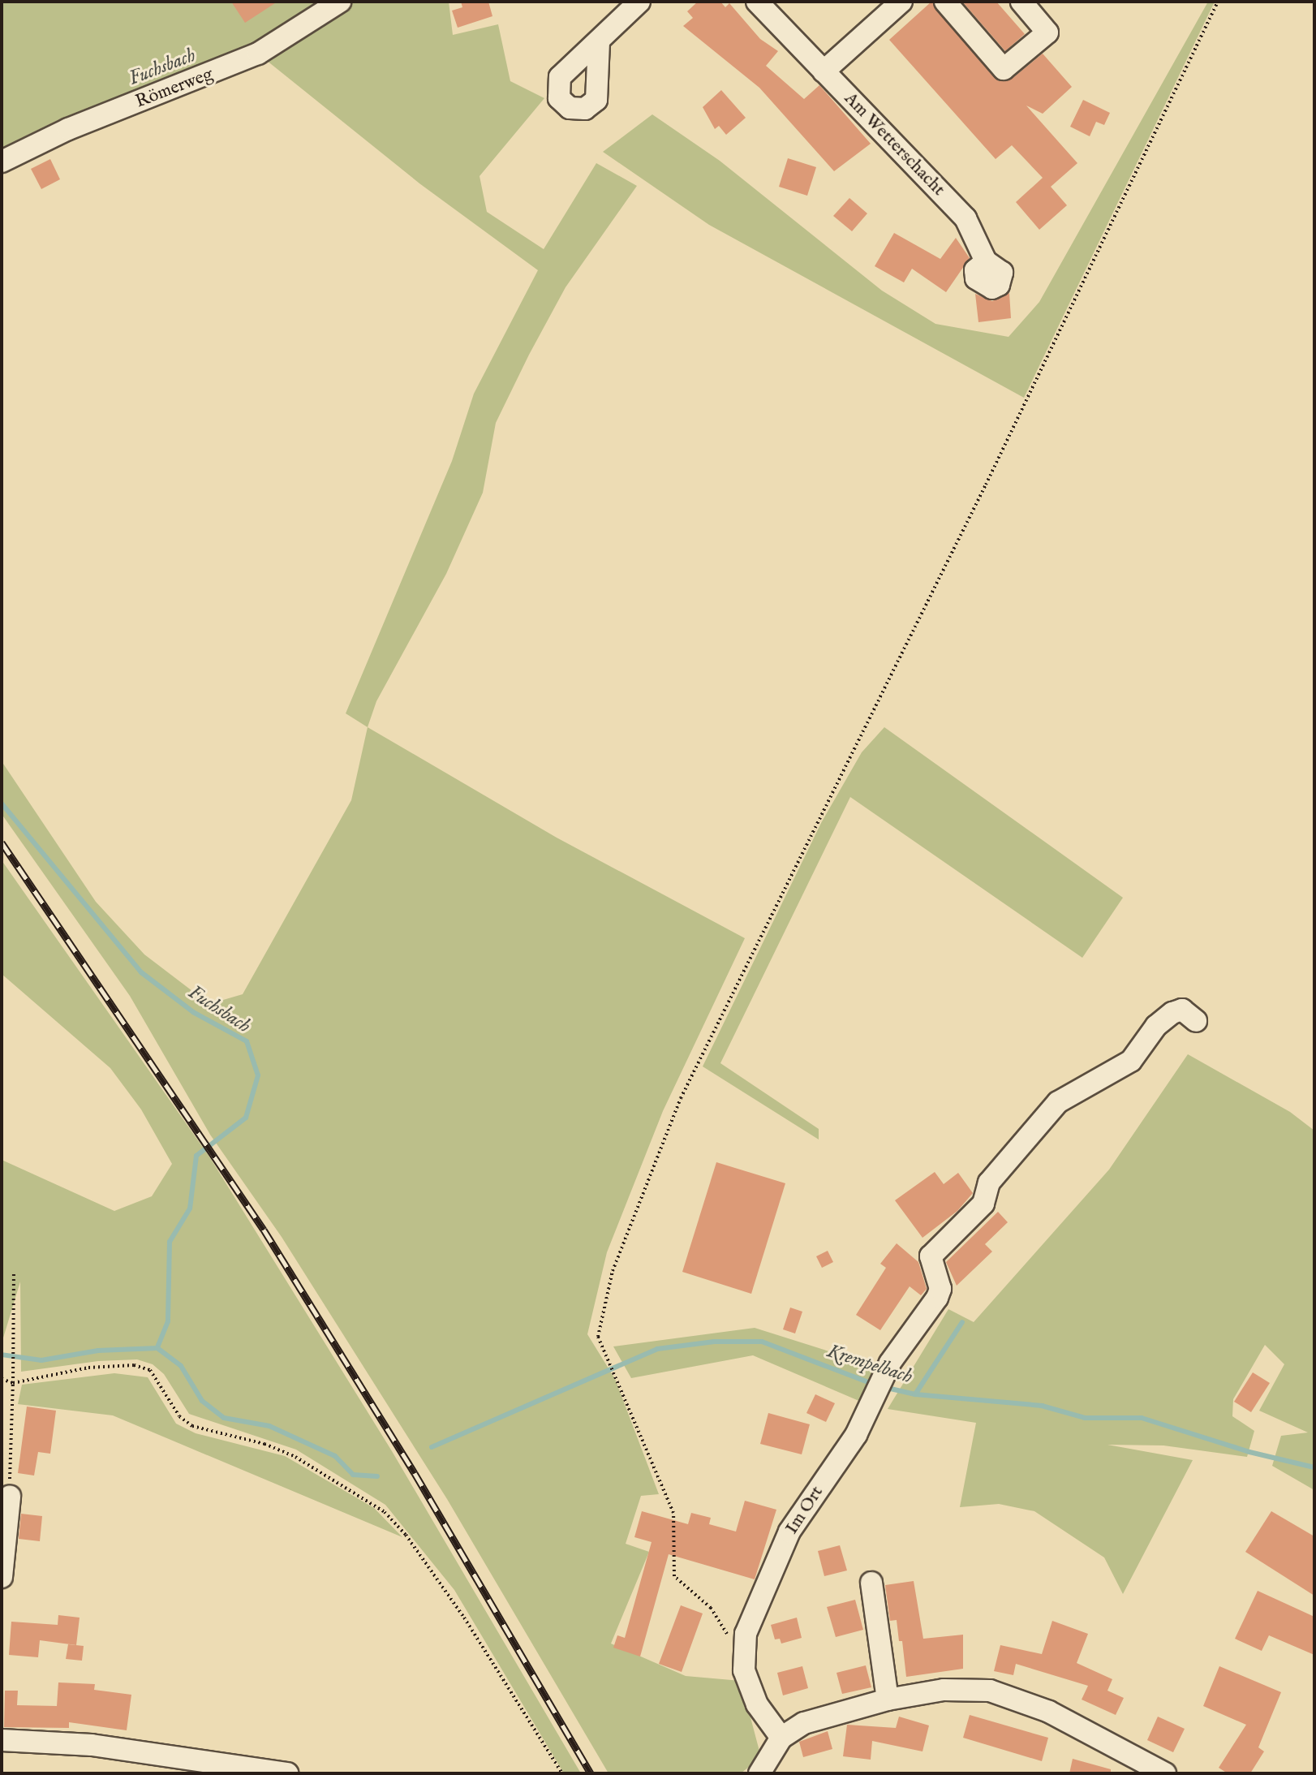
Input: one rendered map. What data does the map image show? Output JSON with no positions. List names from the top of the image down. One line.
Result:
{"streets":{"street":["Römerweg","Am Wetterschacht","Im Ort"]},"water":["Fuchsbach","Krempelbach"]}
